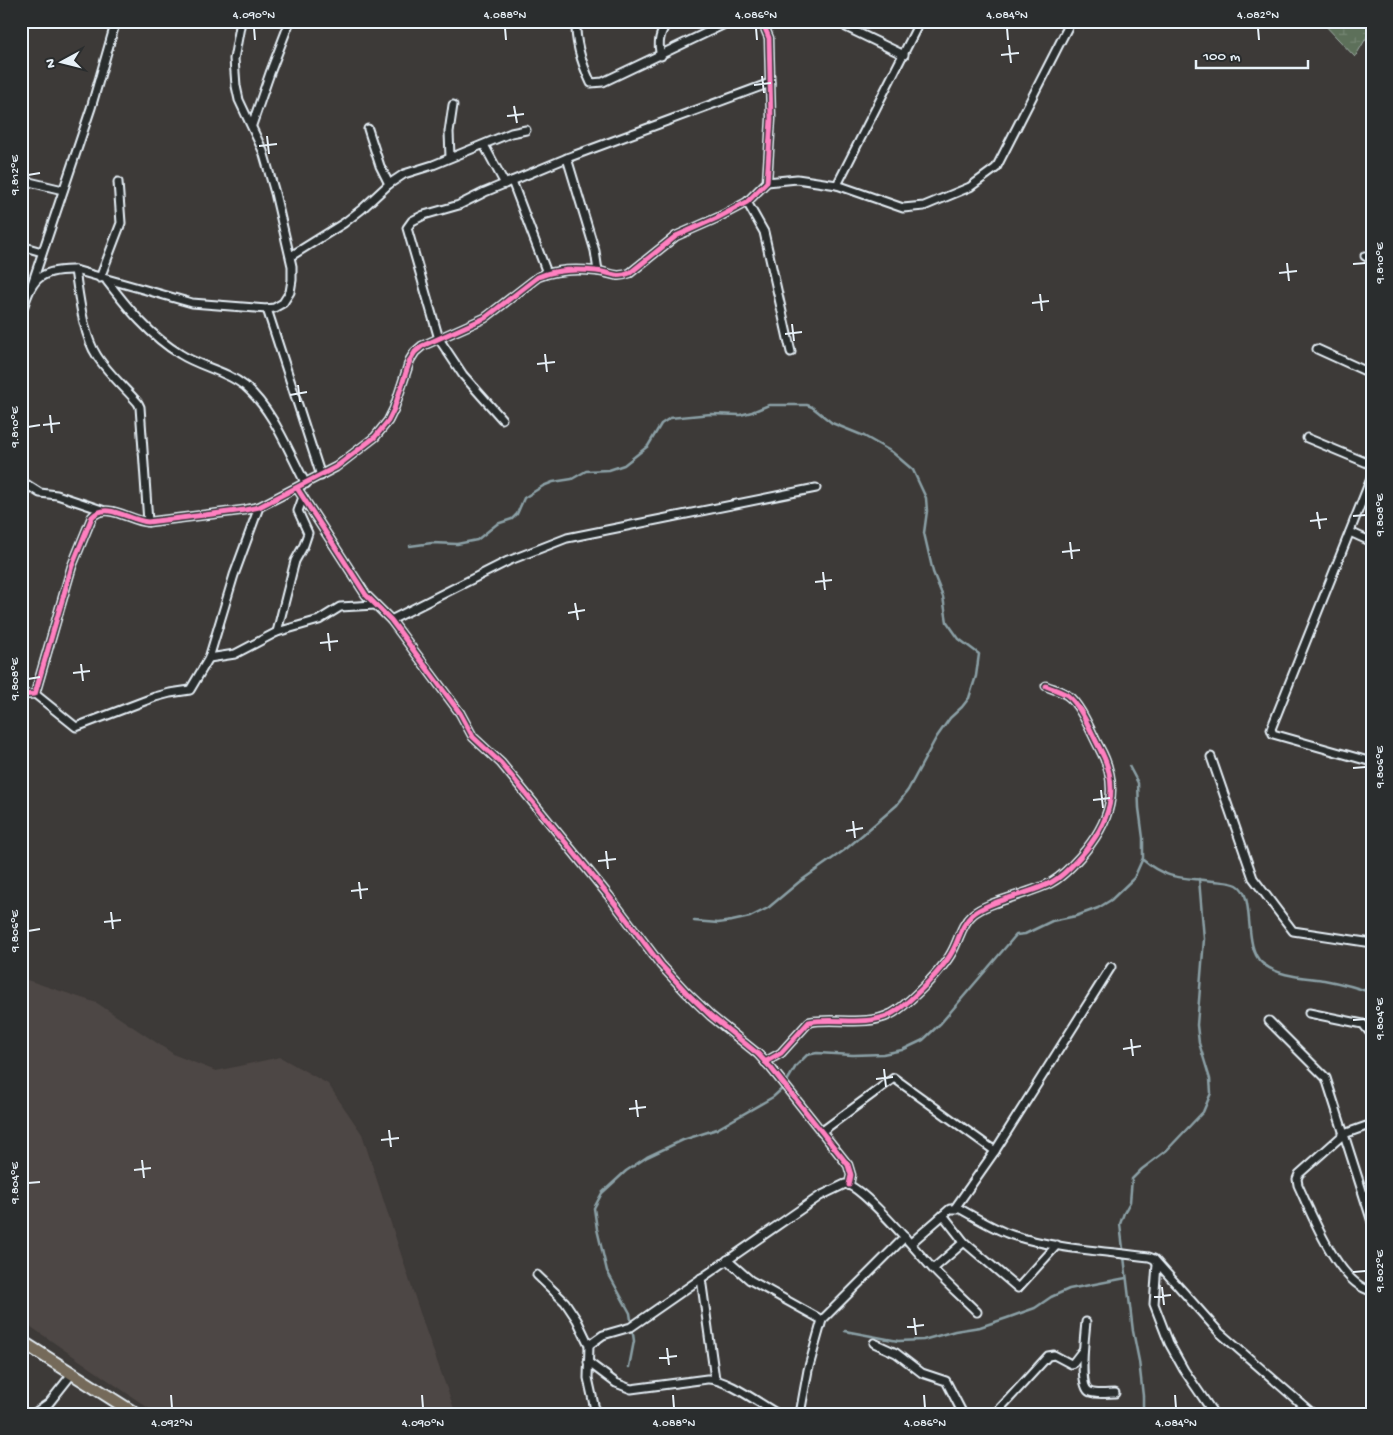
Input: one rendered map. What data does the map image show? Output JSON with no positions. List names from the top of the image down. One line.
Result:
{"scale_bar":"100 m","north":"left","coordinates":["4.090°N","4.088°N","4.086°N","4.084°N","4.082°N","9.812°E","9.810°E","9.808°E","9.806°E","9.804°E","9.802°E","4.092°N"]}
